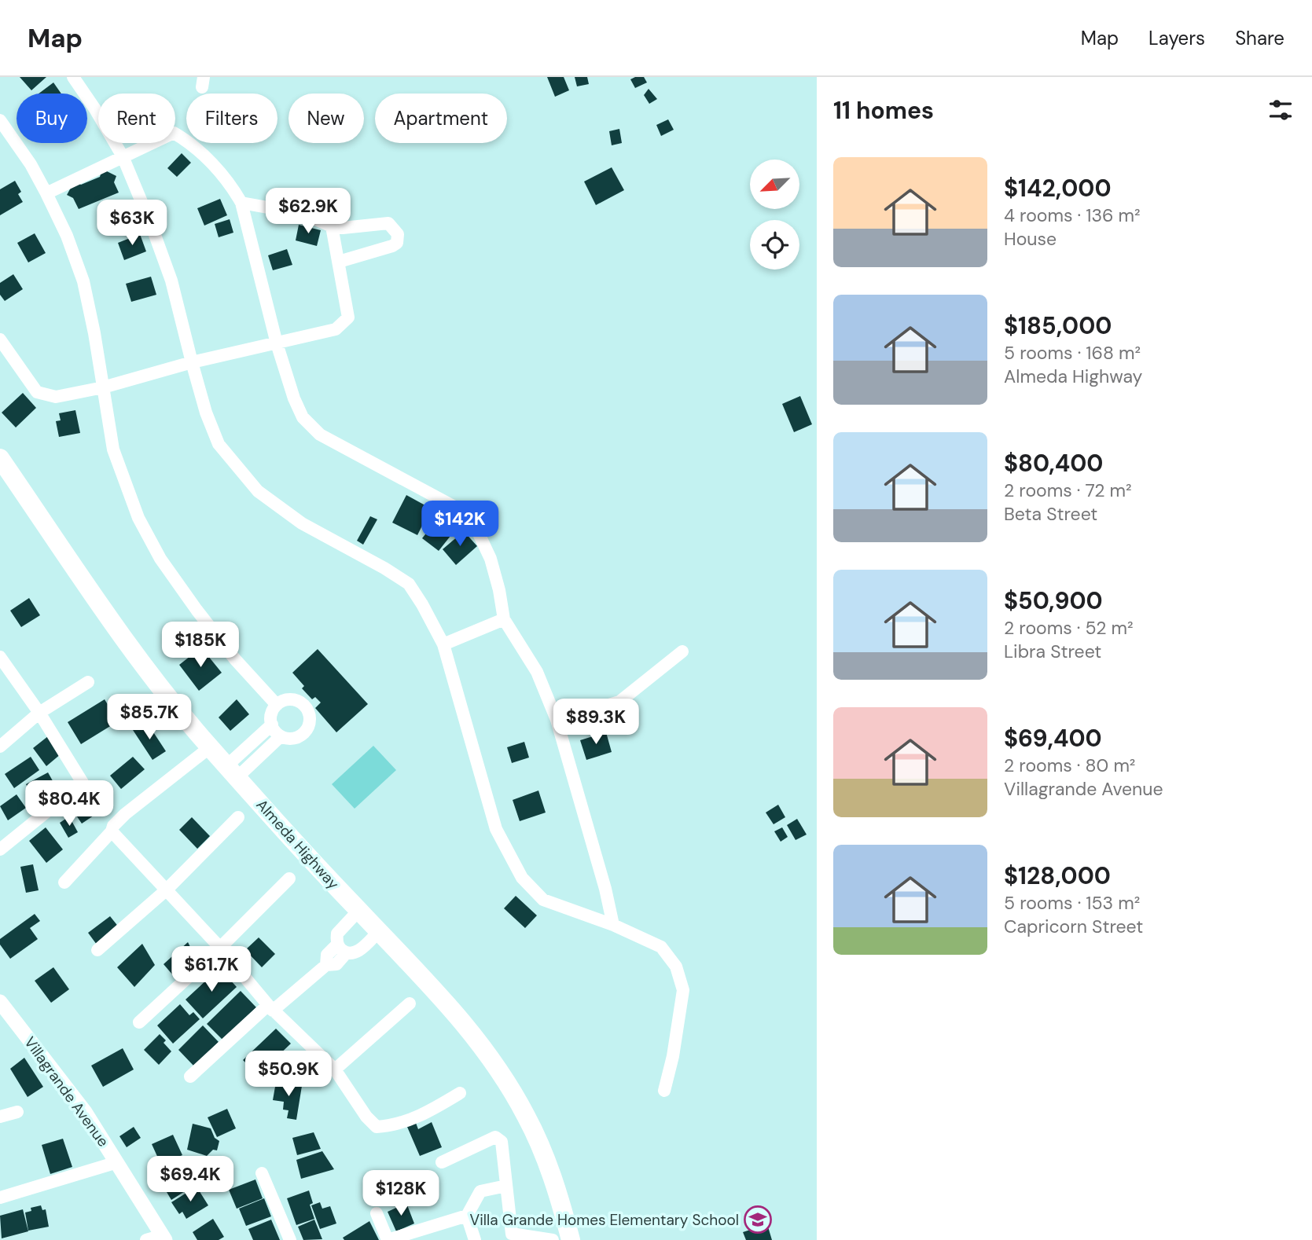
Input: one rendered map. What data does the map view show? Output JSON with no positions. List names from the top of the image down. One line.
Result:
{"streets":{"highway":["Almeda Highway"],"street":["Villagrande Avenue"]},"places":{"school or university":["Villa Grande Homes Elementary School"]},"north":"bottom left","page":{"header":"Map","nav":["Map","Layers","Share"],"heading":"11 homes","chip":["Buy","Rent","Filters","New","Apartment"],"list":[{"name":"$142,000","note":"4 rooms · 136 m² · House"},{"name":"$185,000","note":"5 rooms · 168 m² · Almeda Highway"},{"name":"$80,400","note":"2 rooms · 72 m² · Beta Street"},{"name":"$50,900","note":"2 rooms · 52 m² · Libra Street"},{"name":"$69,400","note":"2 rooms · 80 m² · Villagrande Avenue"},{"name":"$128,000","note":"5 rooms · 153 m² · Capricorn Street"}],"price":["$62.9K","$63K","$142K","$185K","$85.7K","$89.3K","$80.4K","$61.7K","$50.9K","$69.4K","$128K"]}}
